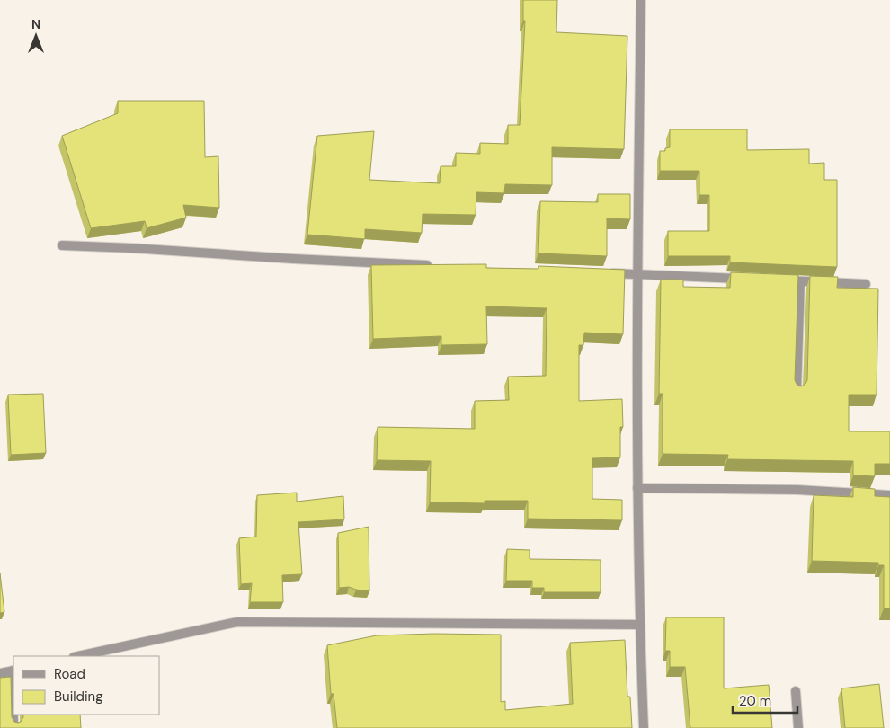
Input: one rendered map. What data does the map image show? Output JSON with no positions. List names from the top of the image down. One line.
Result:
{"legend":["Road","Building"],"scale_bar":"20 m","north":"top"}
